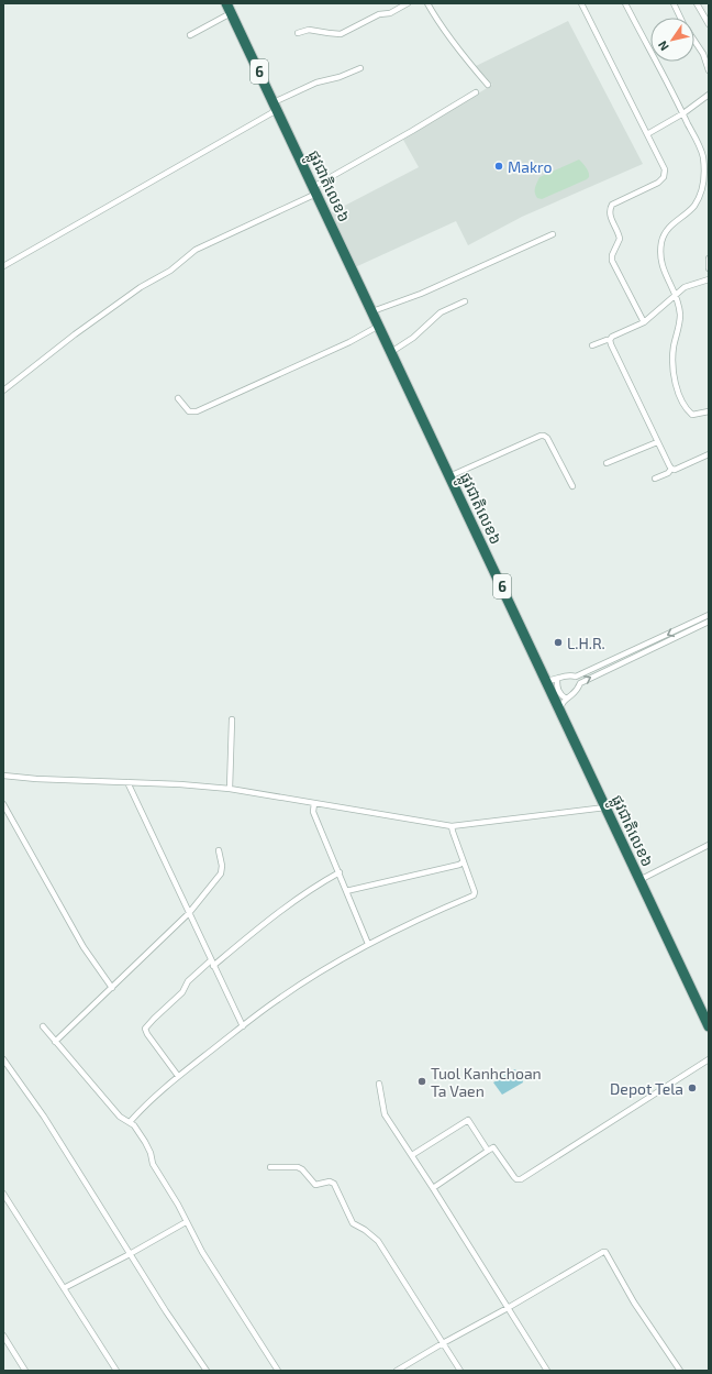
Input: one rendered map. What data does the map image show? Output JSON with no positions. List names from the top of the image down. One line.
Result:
{"streets":{"highway":["6","ផ្លូវជាតិលេខ៦"]},"places":["Makro","L.H.R.","Tuol Kanhchoan Ta Vaen","Depot Tela"],"north":"bottom left"}
